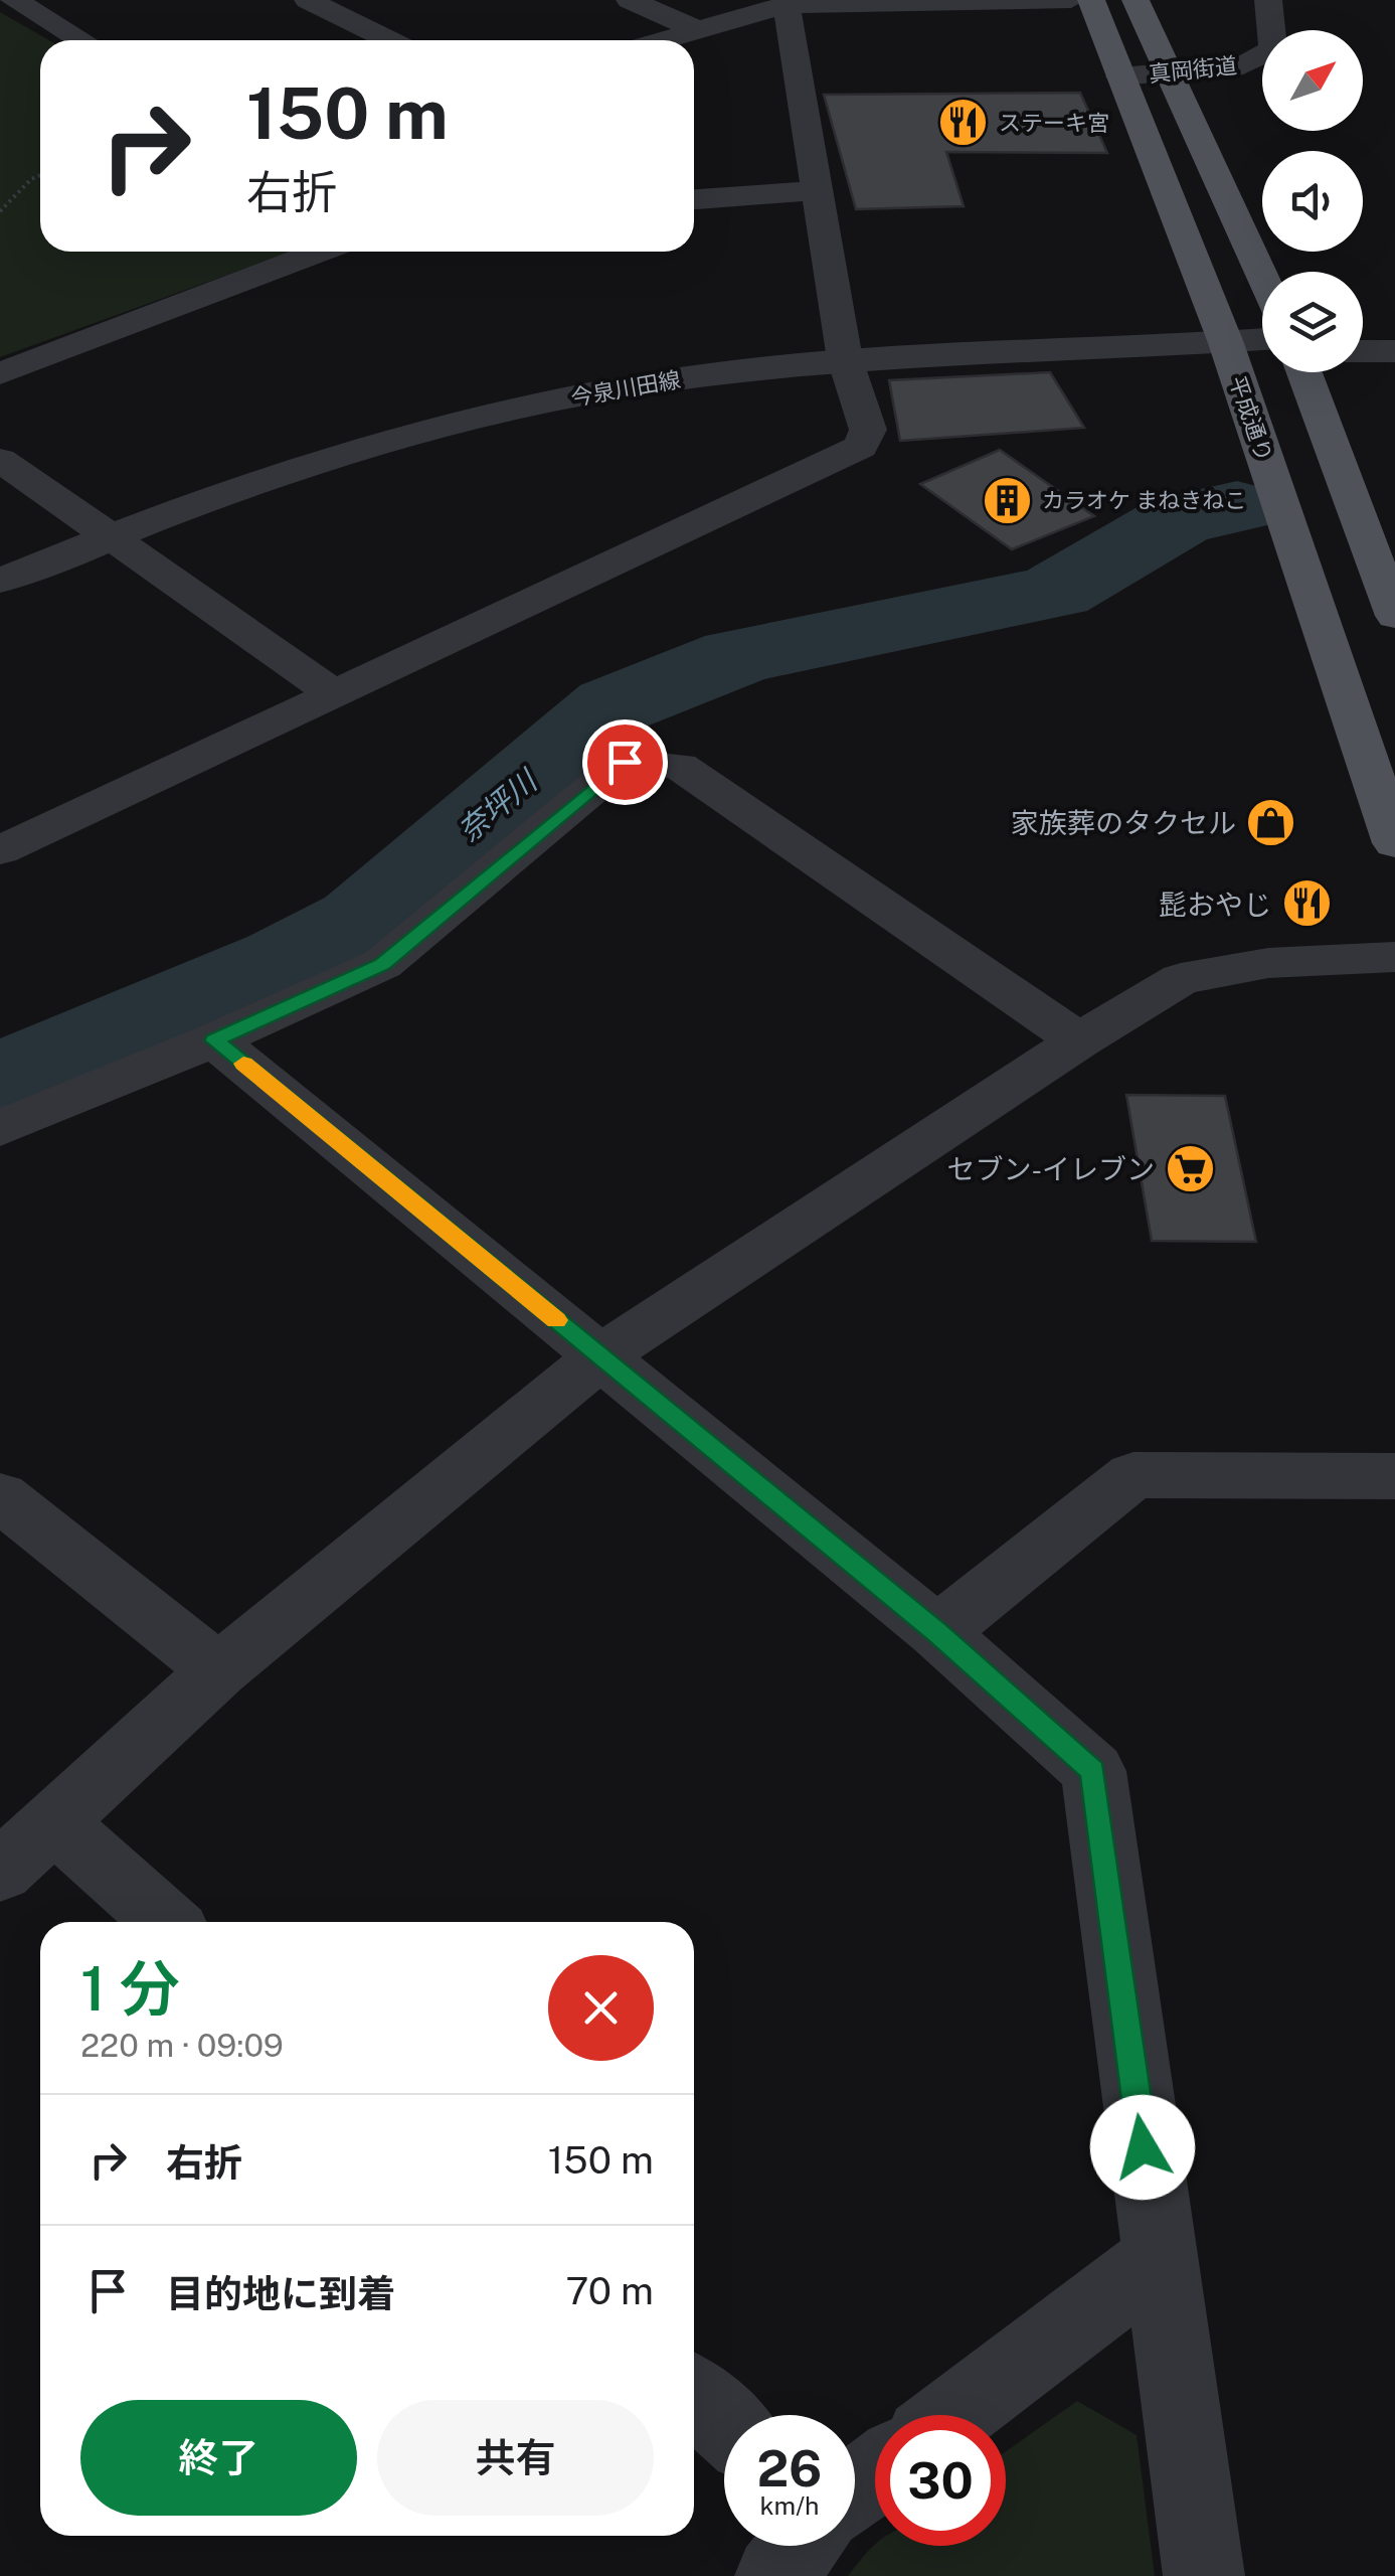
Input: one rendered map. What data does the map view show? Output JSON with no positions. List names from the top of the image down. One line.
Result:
{"streets":{"main road":["平成通り"],"street":["真岡街道","今泉川田線"]},"crossings":[["真岡街道","平成通り"],["今泉川田線","平成通り"]],"water":["奈坪川"],"places":{"restaurant":["ステーキ宮","髭おやじ"],"building":["カラオケ まねきねこ"],"shop":["家族葬のタクセル"],"supermarket":["セブン-イレブン"]},"north":"top right","page":{"turn":["150 m","右折"],"heading":["1 分","220 m · 09:09"],"list":[{"name":"右折","value":"150 m"},{"name":"目的地に到着","value":"70 m"}],"buttons":["終了","共有"],"speed":"26 km/h","limit":"30"}}
